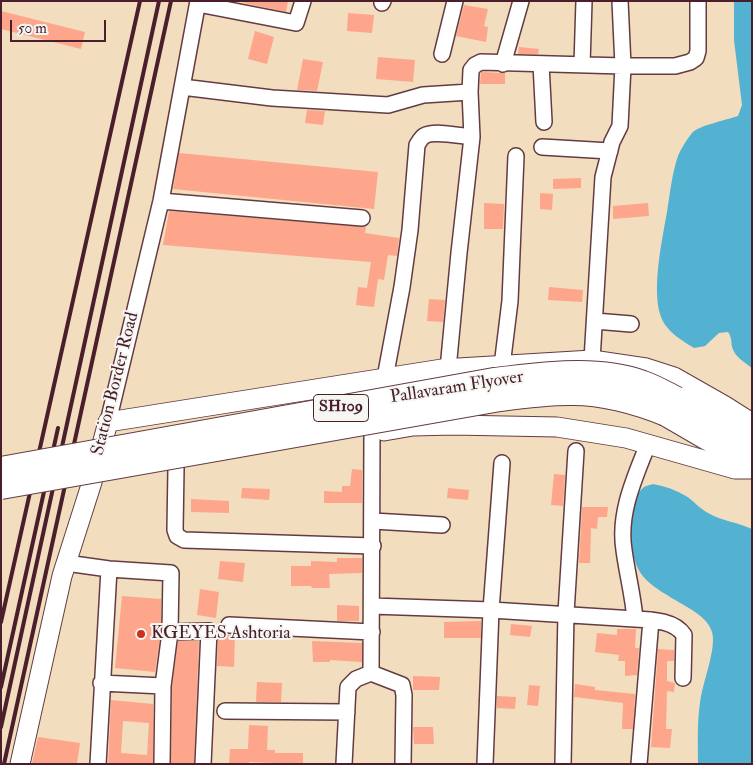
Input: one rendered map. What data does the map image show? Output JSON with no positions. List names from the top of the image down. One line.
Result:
{"streets":{"main road":["Pallavaram Flyover","SH109"],"street":["Station Border Road"]},"places":["KGEYES Ashtoria"],"scale_bar":"50 m"}
